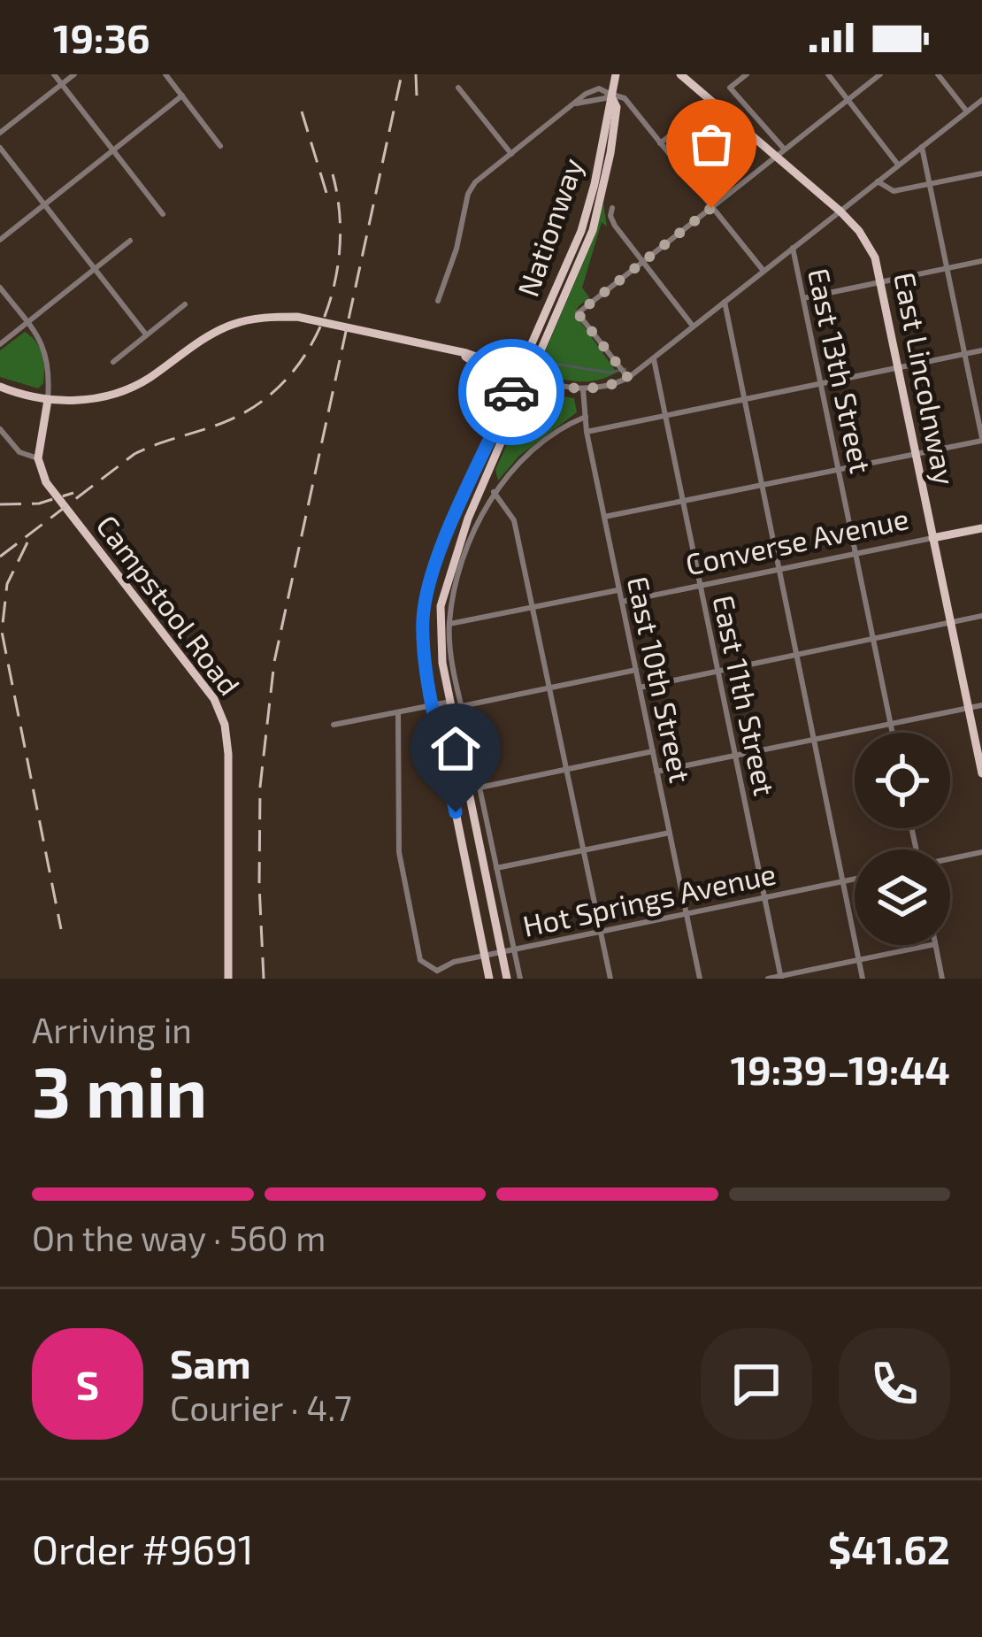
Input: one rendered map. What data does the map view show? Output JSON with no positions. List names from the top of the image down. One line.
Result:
{"streets":{"main road":["Nationway","East Lincolnway","Converse Avenue","Campstool Road"],"street":["East 13th Street","East 10th Street","East 11th Street","Hot Springs Avenue"]},"crossings":[["Nationway","East 13th Street"],["Nationway","Hot Springs Avenue"],["East 13th Street","Converse Avenue"],["East Lincolnway","Converse Avenue"],["Converse Avenue","East 10th Street"],["Converse Avenue","East 11th Street"],["East 10th Street","Hot Springs Avenue"],["East 11th Street","Hot Springs Avenue"]],"page":{"status":"19:36","heading":["3 min","Arriving in","19:39–19:44"],"panel":["Sam","Courier · 4.7","Order #9691","$41.62"],"bar":"On the way · 560 m","round":"S"}}
